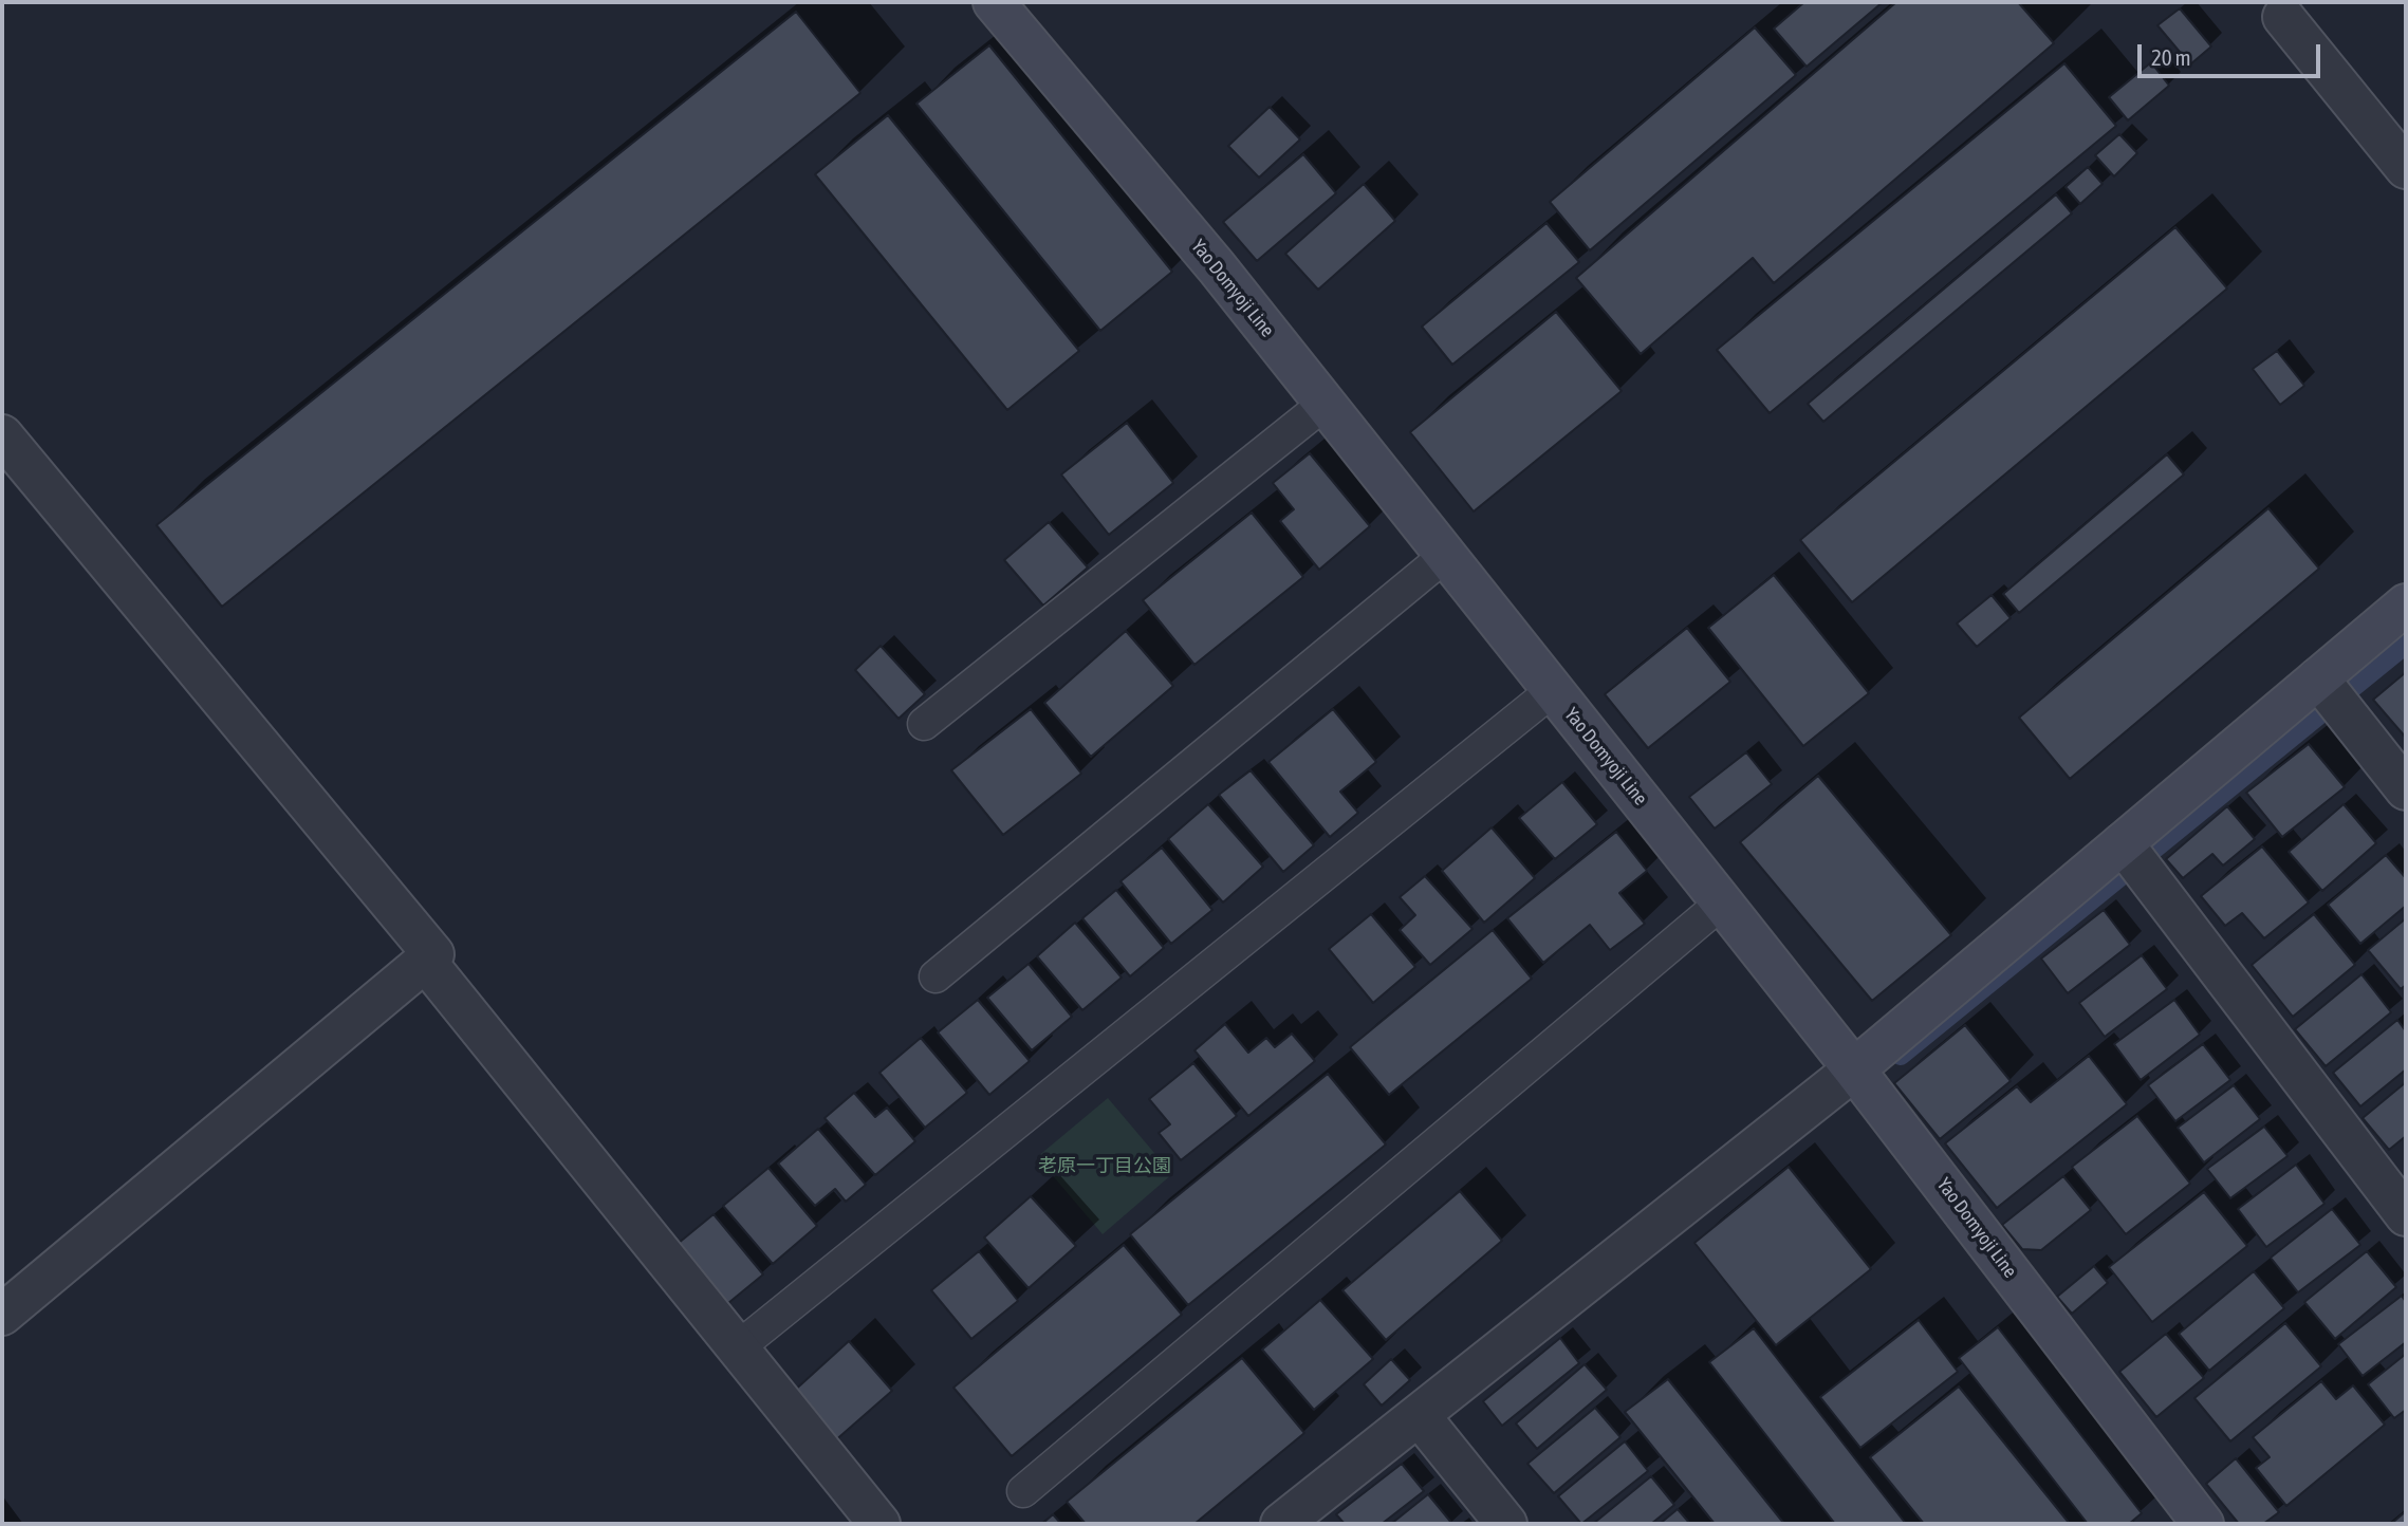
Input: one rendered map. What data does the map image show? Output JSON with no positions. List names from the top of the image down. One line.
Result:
{"streets":{"main road":["Yao Domyoji Line"]},"parks":["老原一丁目公園"],"scale_bar":"20 m"}
